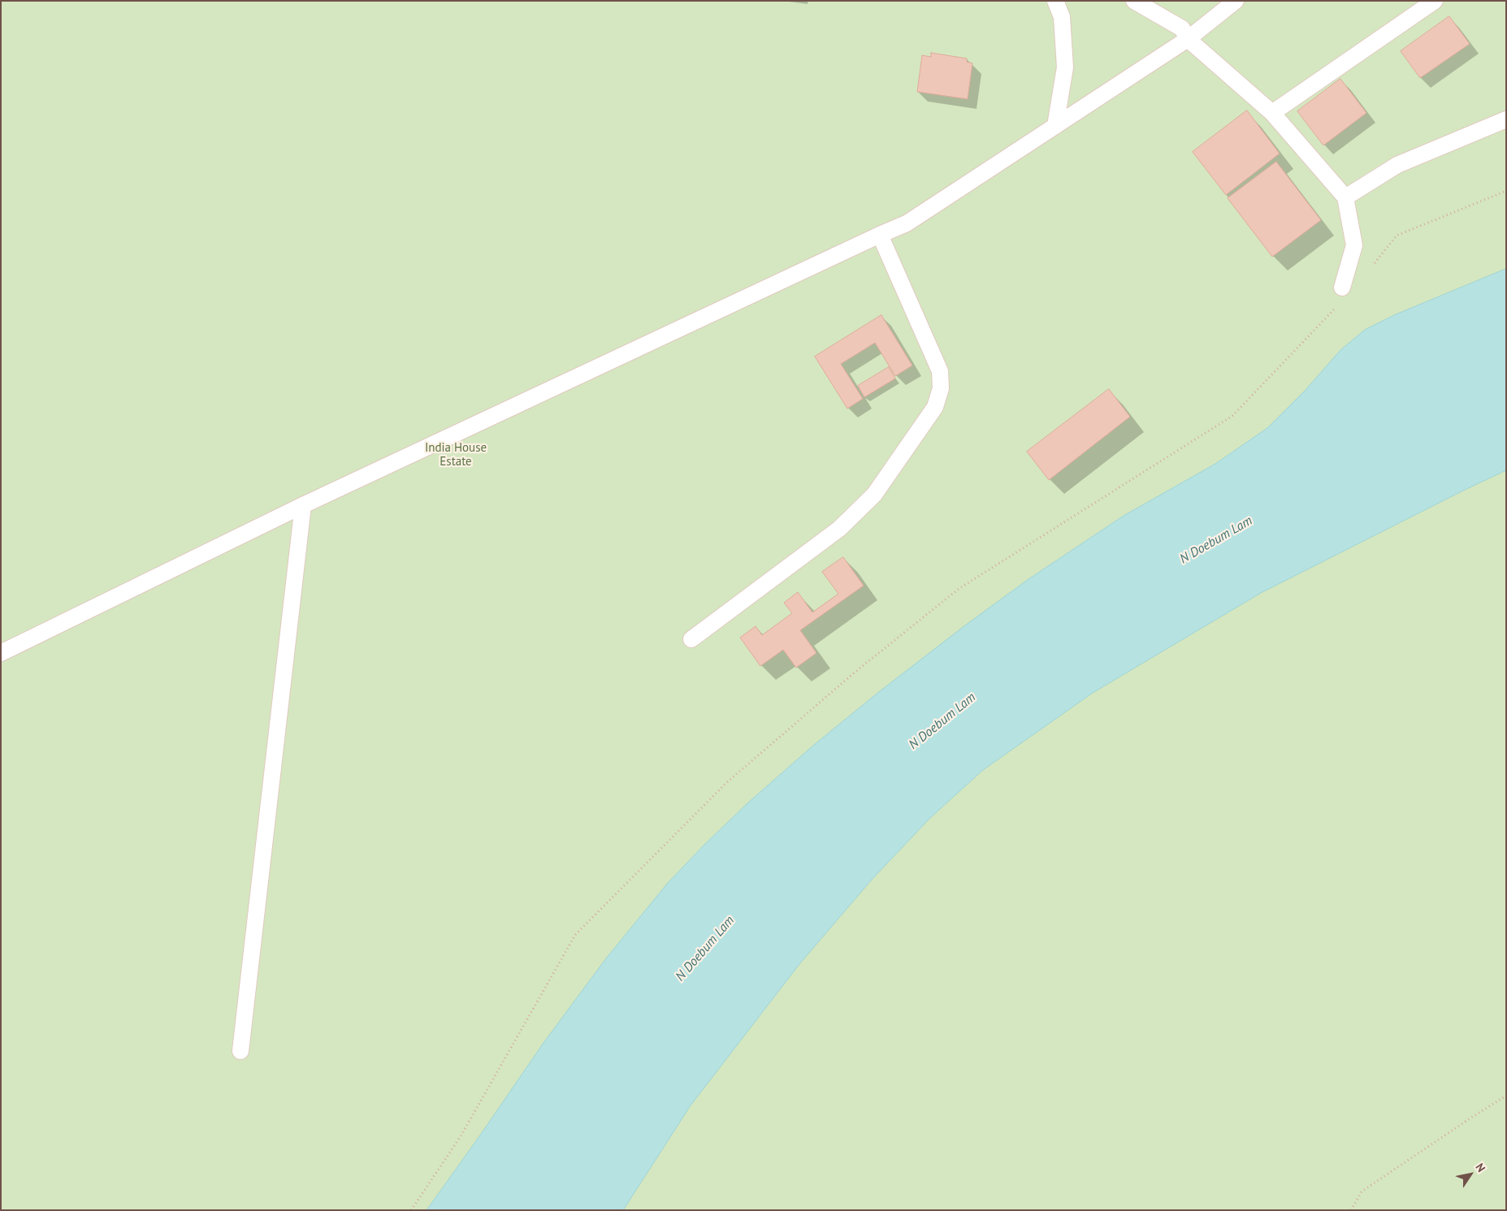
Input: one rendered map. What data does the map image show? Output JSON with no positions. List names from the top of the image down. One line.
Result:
{"water":["N Doebum Lam"],"parks":["India House Estate"],"north":"top right"}
